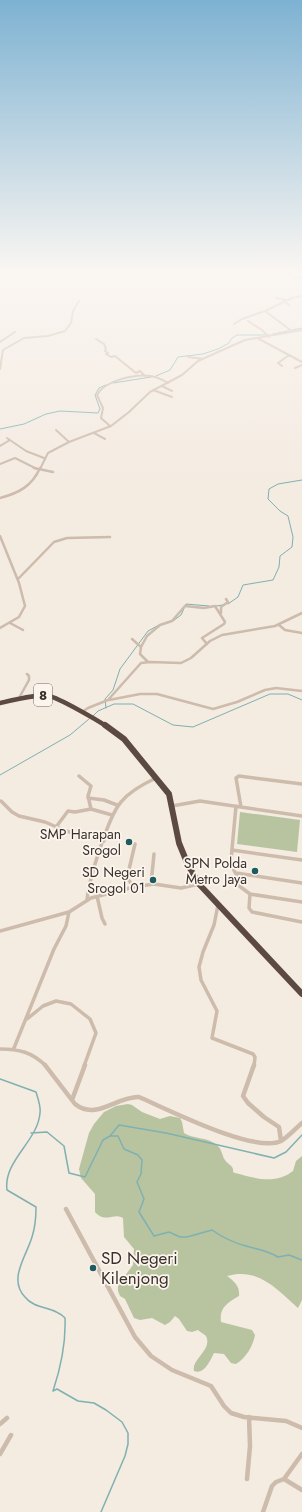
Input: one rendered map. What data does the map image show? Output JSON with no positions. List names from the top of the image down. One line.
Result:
{"streets":{"highway":["8"]},"places":["SMP Harapan Srogol","SPN Polda Metro Jaya","SD Negeri Srogol 01","SD Negeri Kilenjong"]}
